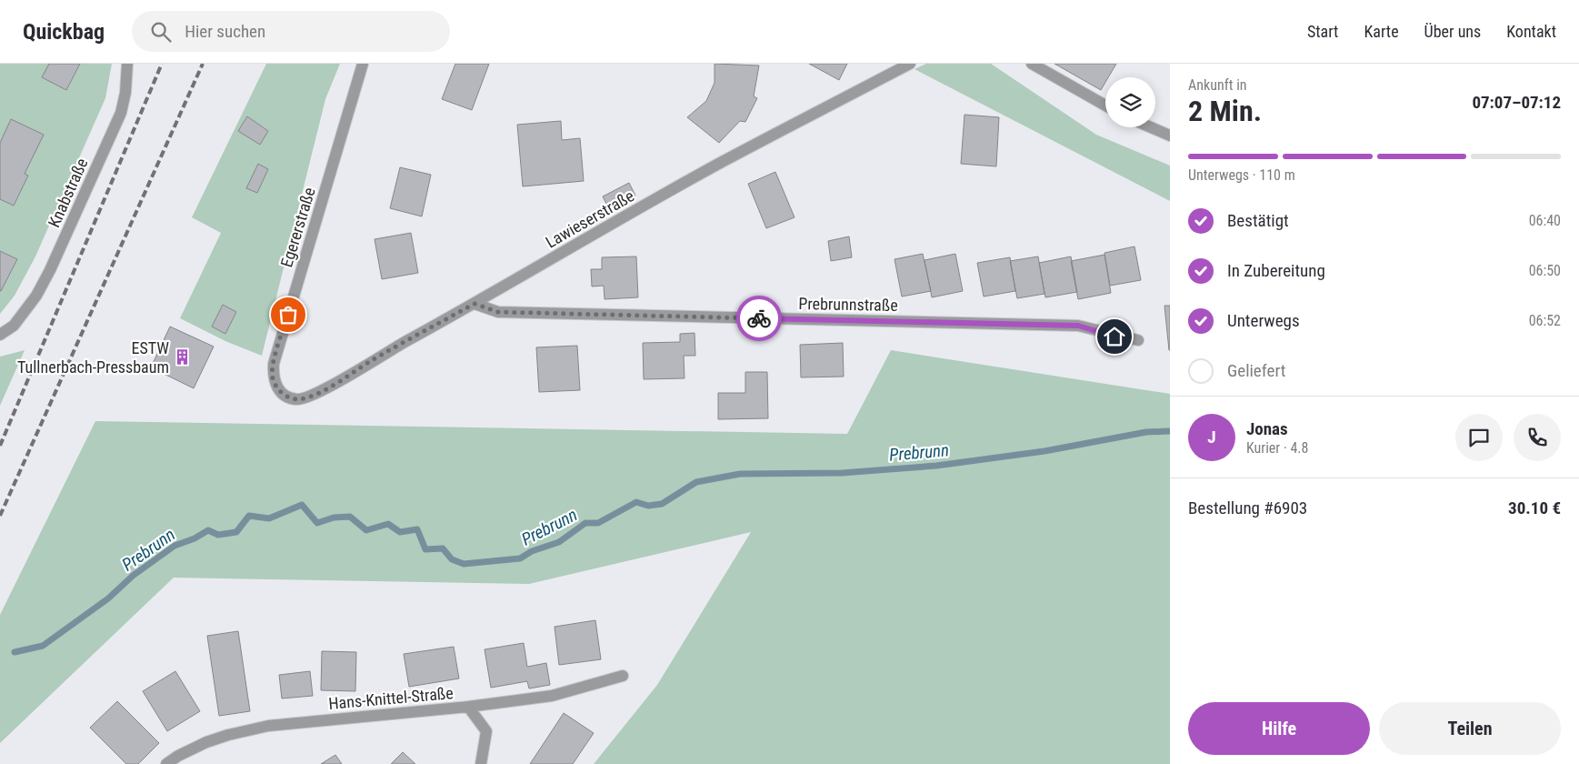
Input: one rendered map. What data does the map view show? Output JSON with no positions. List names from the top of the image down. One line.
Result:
{"streets":{"street":["Knabstraße","Lawieserstraße","Egererstraße","Prebrunnstraße","Hans-Knittel-Straße"]},"crossings":[["Lawieserstraße","Egererstraße"],["Lawieserstraße","Prebrunnstraße"]],"water":["Prebrunn"],"places":{"building":["ESTW Tullnerbach-Pressbaum"]},"page":{"header":"Quickbag","search":"Hier suchen","nav":["Start","Karte","Über uns","Kontakt"],"heading":["2 Min.","Ankunft in","07:07–07:12"],"panel":["Jonas","Kurier · 4.8","Bestellung #6903","30.10 €"],"bar":"Unterwegs · 110 m","list":[["Bestätigt","06:40"],["In Zubereitung","06:50"],["Unterwegs","06:52"],"Geliefert"],"round":"J","buttons":["Hilfe","Teilen"]}}
